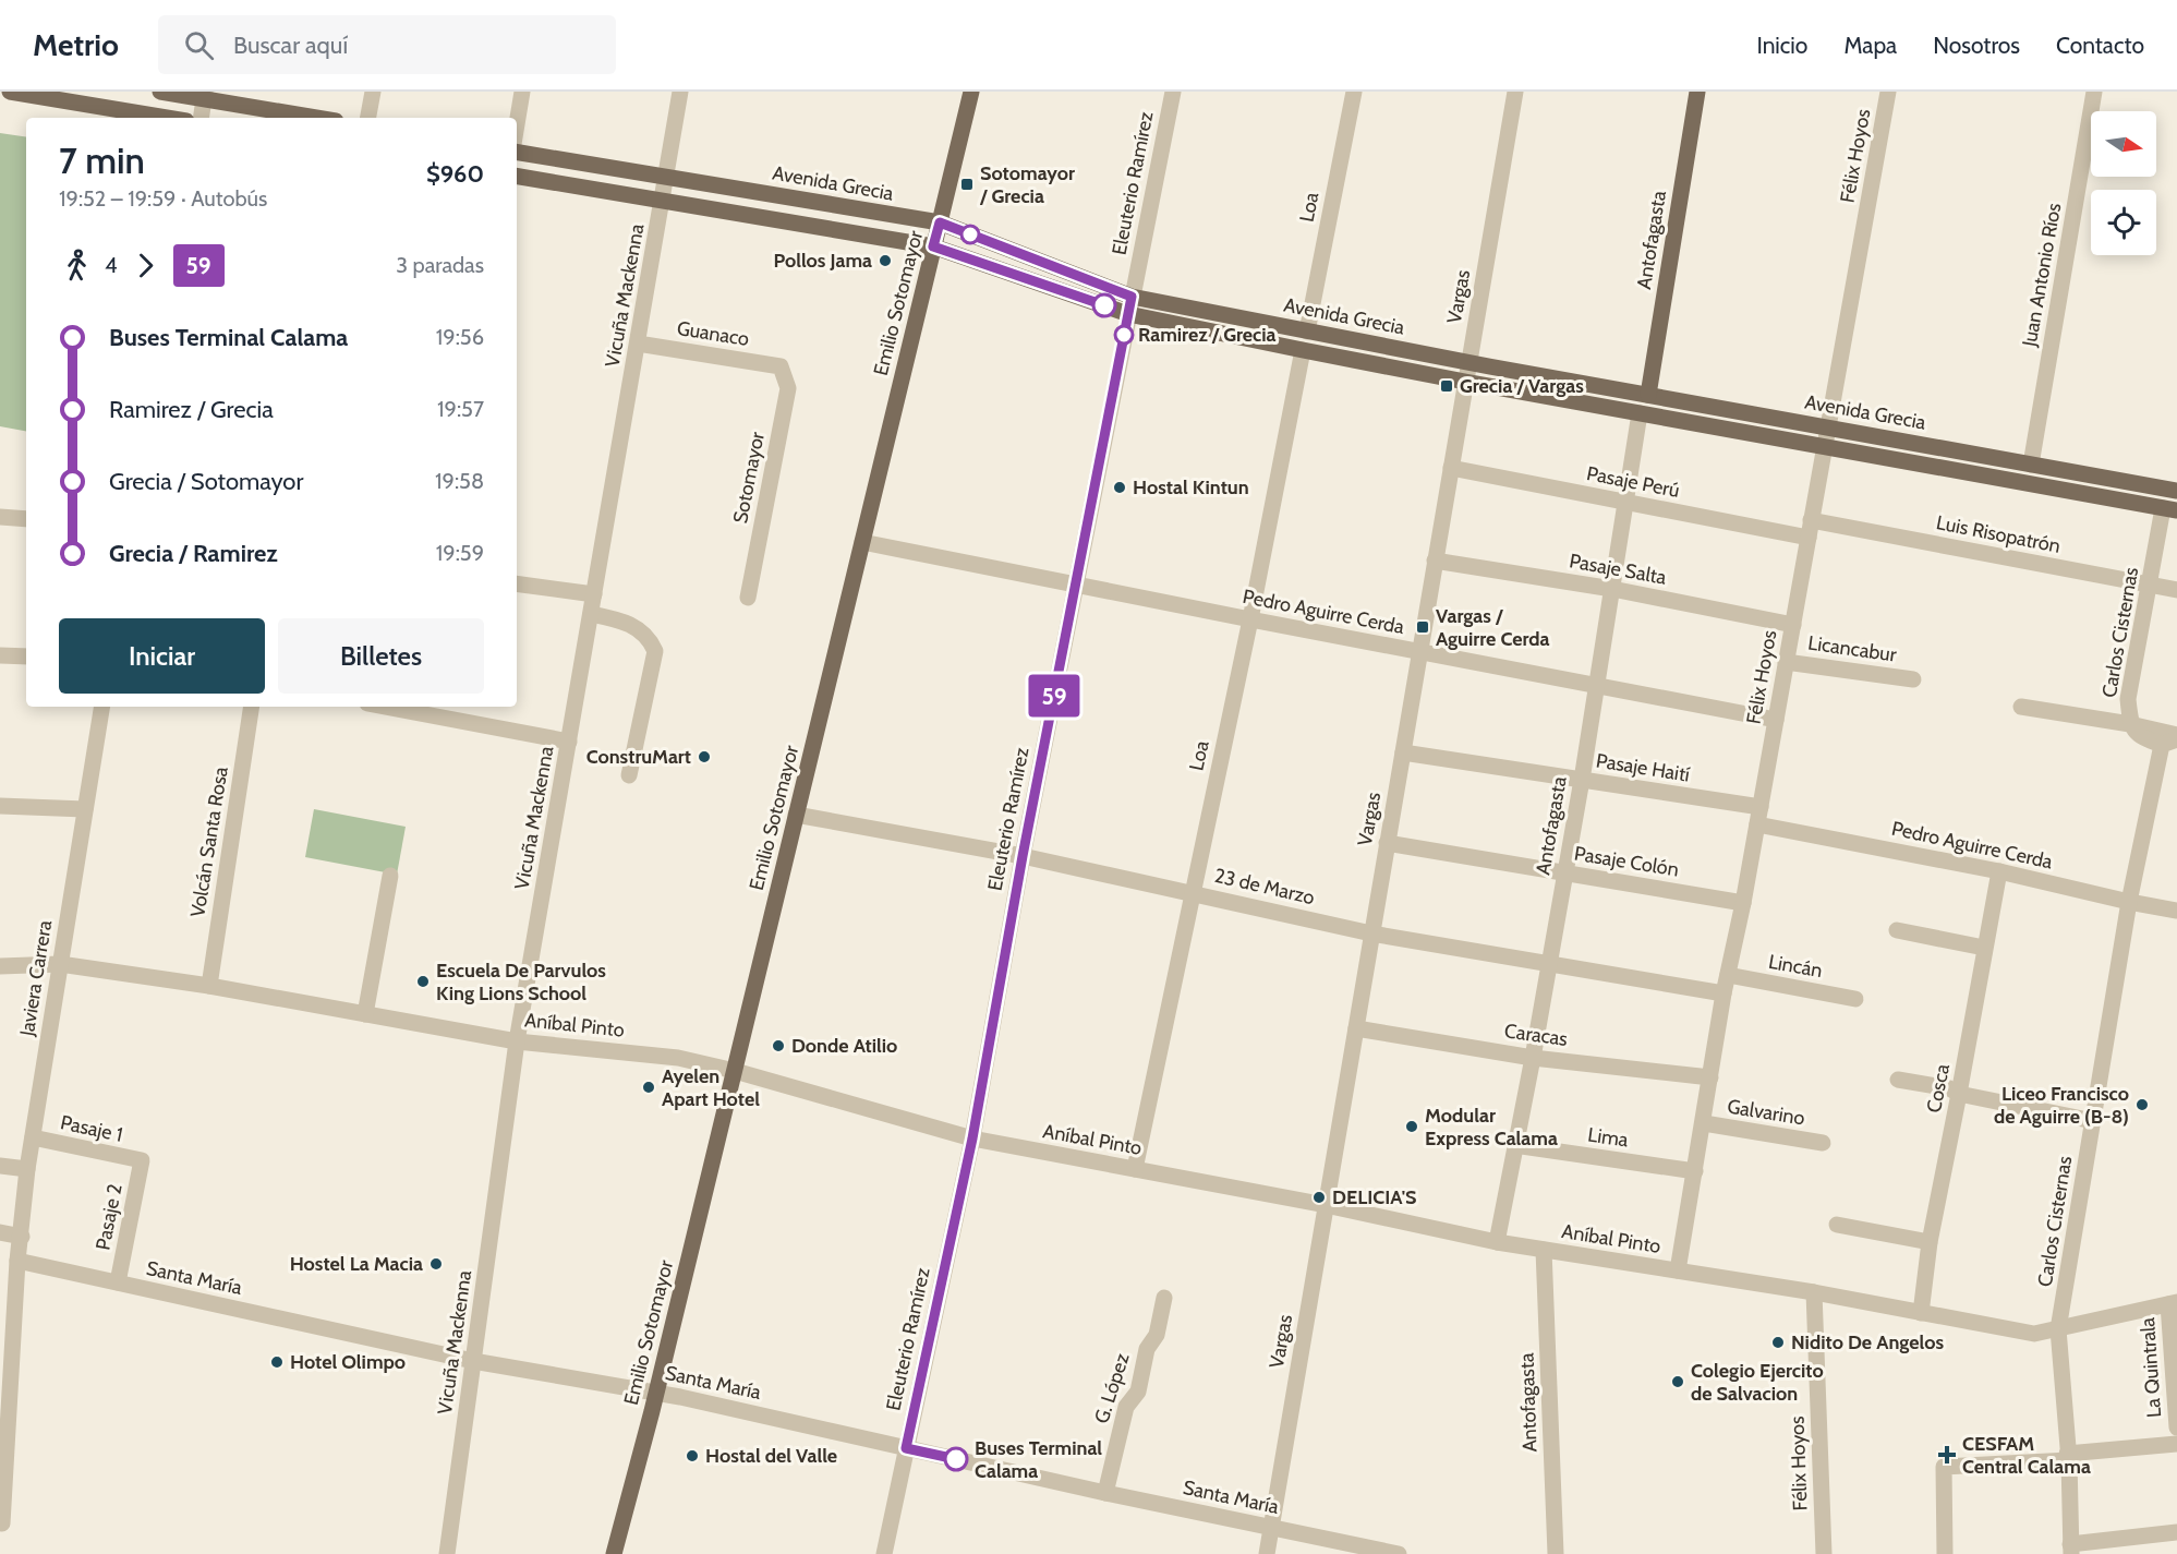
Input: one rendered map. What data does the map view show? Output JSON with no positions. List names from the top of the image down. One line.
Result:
{"streets":{"main road":["Avenida Grecia","Antofagasta","Emilio Sotomayor"],"street":["Félix Hoyos","Eleuterio Ramírez","Loa","Juan Antonio Ríos","Vicuña Mackenna","Vargas","Guanaco","Sotomayor","Pasaje Perú","Luis Risopatrón","Pasaje Salta","Pedro Aguirre Cerda","Carlos Cisternas","Licancabur","Pasaje Haití","Volcán Santa Rosa","Pasaje Colón","23 de Marzo","Lincán","Javiera Carrera","Aníbal Pinto","Caracas","Cosca","Galvarino","Pasaje 1","Lima","Pasaje 2","Santa María","La Quintrala","G. López"]},"crossings":[["Félix Hoyos","Avenida Grecia"],["Félix Hoyos","Pasaje Perú"],["Félix Hoyos","Luis Risopatrón"],["Félix Hoyos","Pasaje Salta"],["Félix Hoyos","Pedro Aguirre Cerda"],["Félix Hoyos","Licancabur"],["Félix Hoyos","Pasaje Haití"],["Félix Hoyos","Pasaje Colón"],["Félix Hoyos","23 de Marzo"],["Félix Hoyos","Lincán"],["Félix Hoyos","Aníbal Pinto"],["Félix Hoyos","Caracas"],["Félix Hoyos","Galvarino"],["Félix Hoyos","Lima"],["Avenida Grecia","Eleuterio Ramírez"],["Avenida Grecia","Loa"],["Avenida Grecia","Antofagasta"],["Avenida Grecia","Juan Antonio Ríos"],["Avenida Grecia","Vicuña Mackenna"],["Avenida Grecia","Vargas"],["Avenida Grecia","Emilio Sotomayor"],["Avenida Grecia","Carlos Cisternas"],["Eleuterio Ramírez","Pedro Aguirre Cerda"],["Eleuterio Ramírez","23 de Marzo"],["Eleuterio Ramírez","Aníbal Pinto"],["Eleuterio Ramírez","Santa María"],["Loa","Pedro Aguirre Cerda"],["Loa","23 de Marzo"],["Loa","Aníbal Pinto"],["Antofagasta","Pasaje Perú"],["Antofagasta","Pasaje Salta"],["Antofagasta","Pedro Aguirre Cerda"],["Antofagasta","Pasaje Haití"],["Antofagasta","Pasaje Colón"],["Antofagasta","23 de Marzo"],["Antofagasta","Aníbal Pinto"],["Antofagasta","Caracas"],["Antofagasta","Lima"],["Vicuña Mackenna","Guanaco"],["Vicuña Mackenna","Aníbal Pinto"],["Vicuña Mackenna","Santa María"],["Vargas","Pasaje Perú"],["Vargas","Pasaje Salta"],["Vargas","Pedro Aguirre Cerda"],["Vargas","Pasaje Haití"],["Vargas","Pasaje Colón"],["Vargas","23 de Marzo"],["Vargas","Aníbal Pinto"],["Vargas","Caracas"],["Vargas","Santa María"],["Emilio Sotomayor","Pedro Aguirre Cerda"],["Emilio Sotomayor","23 de Marzo"],["Emilio Sotomayor","Aníbal Pinto"],["Emilio Sotomayor","Santa María"],["Guanaco","Sotomayor"],["Pasaje Perú","Luis Risopatrón"],["Luis Risopatrón","Carlos Cisternas"],["Pedro Aguirre Cerda","Carlos Cisternas"],["Pedro Aguirre Cerda","Cosca"],["Carlos Cisternas","Aníbal Pinto"],["Volcán Santa Rosa","Aníbal Pinto"],["Javiera Carrera","Aníbal Pinto"],["Javiera Carrera","Pasaje 1"],["Javiera Carrera","Santa María"],["Aníbal Pinto","Cosca"],["Aníbal Pinto","La Quintrala"],["Pasaje 1","Pasaje 2"],["Pasaje 2","Santa María"],["Santa María","G. López"]],"places":{"transit":["Sotomayor / Grecia","Grecia / Vargas","Vargas / Aguirre Cerda"],"other":["Pollos Jama","Ramirez / Grecia","Hostal Kintun","ConstruMart","Escuela De Parvulos King Lions School","Donde Atilio","Ayelen Apart Hotel","Liceo Francisco de Aguirre (B-8)","Modular Express Calama","DELICIA'S","Hostel La Macia","Nidito De Angelos","Hotel Olimpo","Colegio Ejercito de Salvacion","Hostal del Valle","Buses Terminal Calama"],"health":["CESFAM Central Calama"]},"lines":["bus line 59"],"north":"right","page":{"header":"Metrio","search":"Buscar aquí","nav":["Inicio","Mapa","Nosotros","Contacto"],"on_map":"59","heading":["7 min","19:52 – 19:59 · Autobús","$960"],"legs":["4","59","3 paradas"],"list":[{"name":"Buses Terminal Calama","value":"19:56"},{"name":"Ramirez / Grecia","value":"19:57"},{"name":"Grecia / Sotomayor","value":"19:58"},{"name":"Grecia / Ramirez","value":"19:59"}],"buttons":["Iniciar","Billetes"]}}
